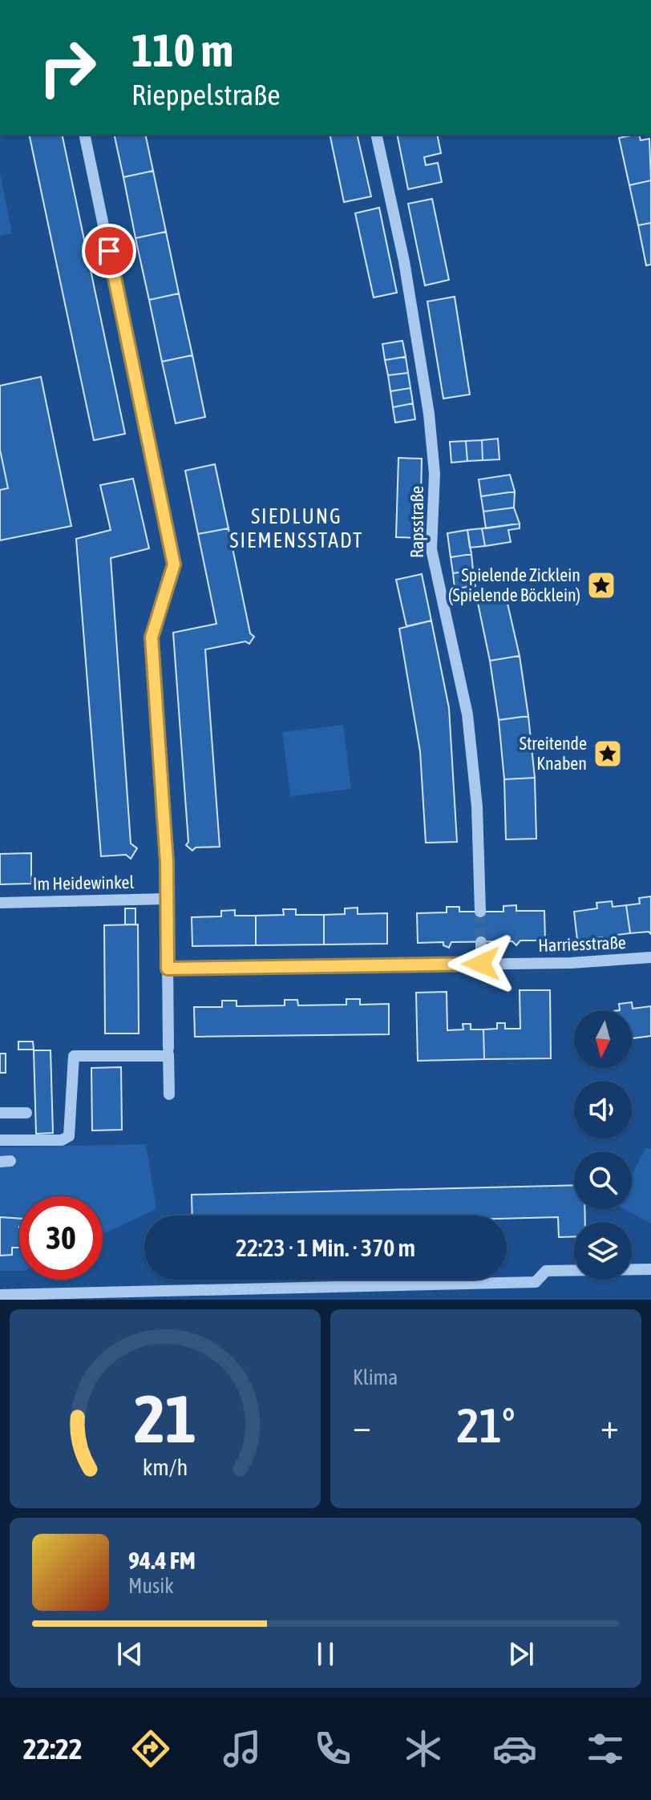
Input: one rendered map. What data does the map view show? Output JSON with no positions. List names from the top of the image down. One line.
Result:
{"streets":{"street":["Rapsstraße","Im Heidewinkel","Harriesstraße"]},"districts":["SIEDLUNG SIEMENSSTADT"],"places":{"place":["Spielende Zicklein (Spielende Böcklein)","Streitende Knaben"]},"north":"bottom","page":{"turn":["110 m","Rieppelstraße"],"limit":"30","trip":"22:23 · 1 Min. · 370 m","tile":"Klima","heat":["−","21°","+"],"song":["94.4 FM","Musik"],"tabs":"22:22","gauge":["21","km/h"]}}
